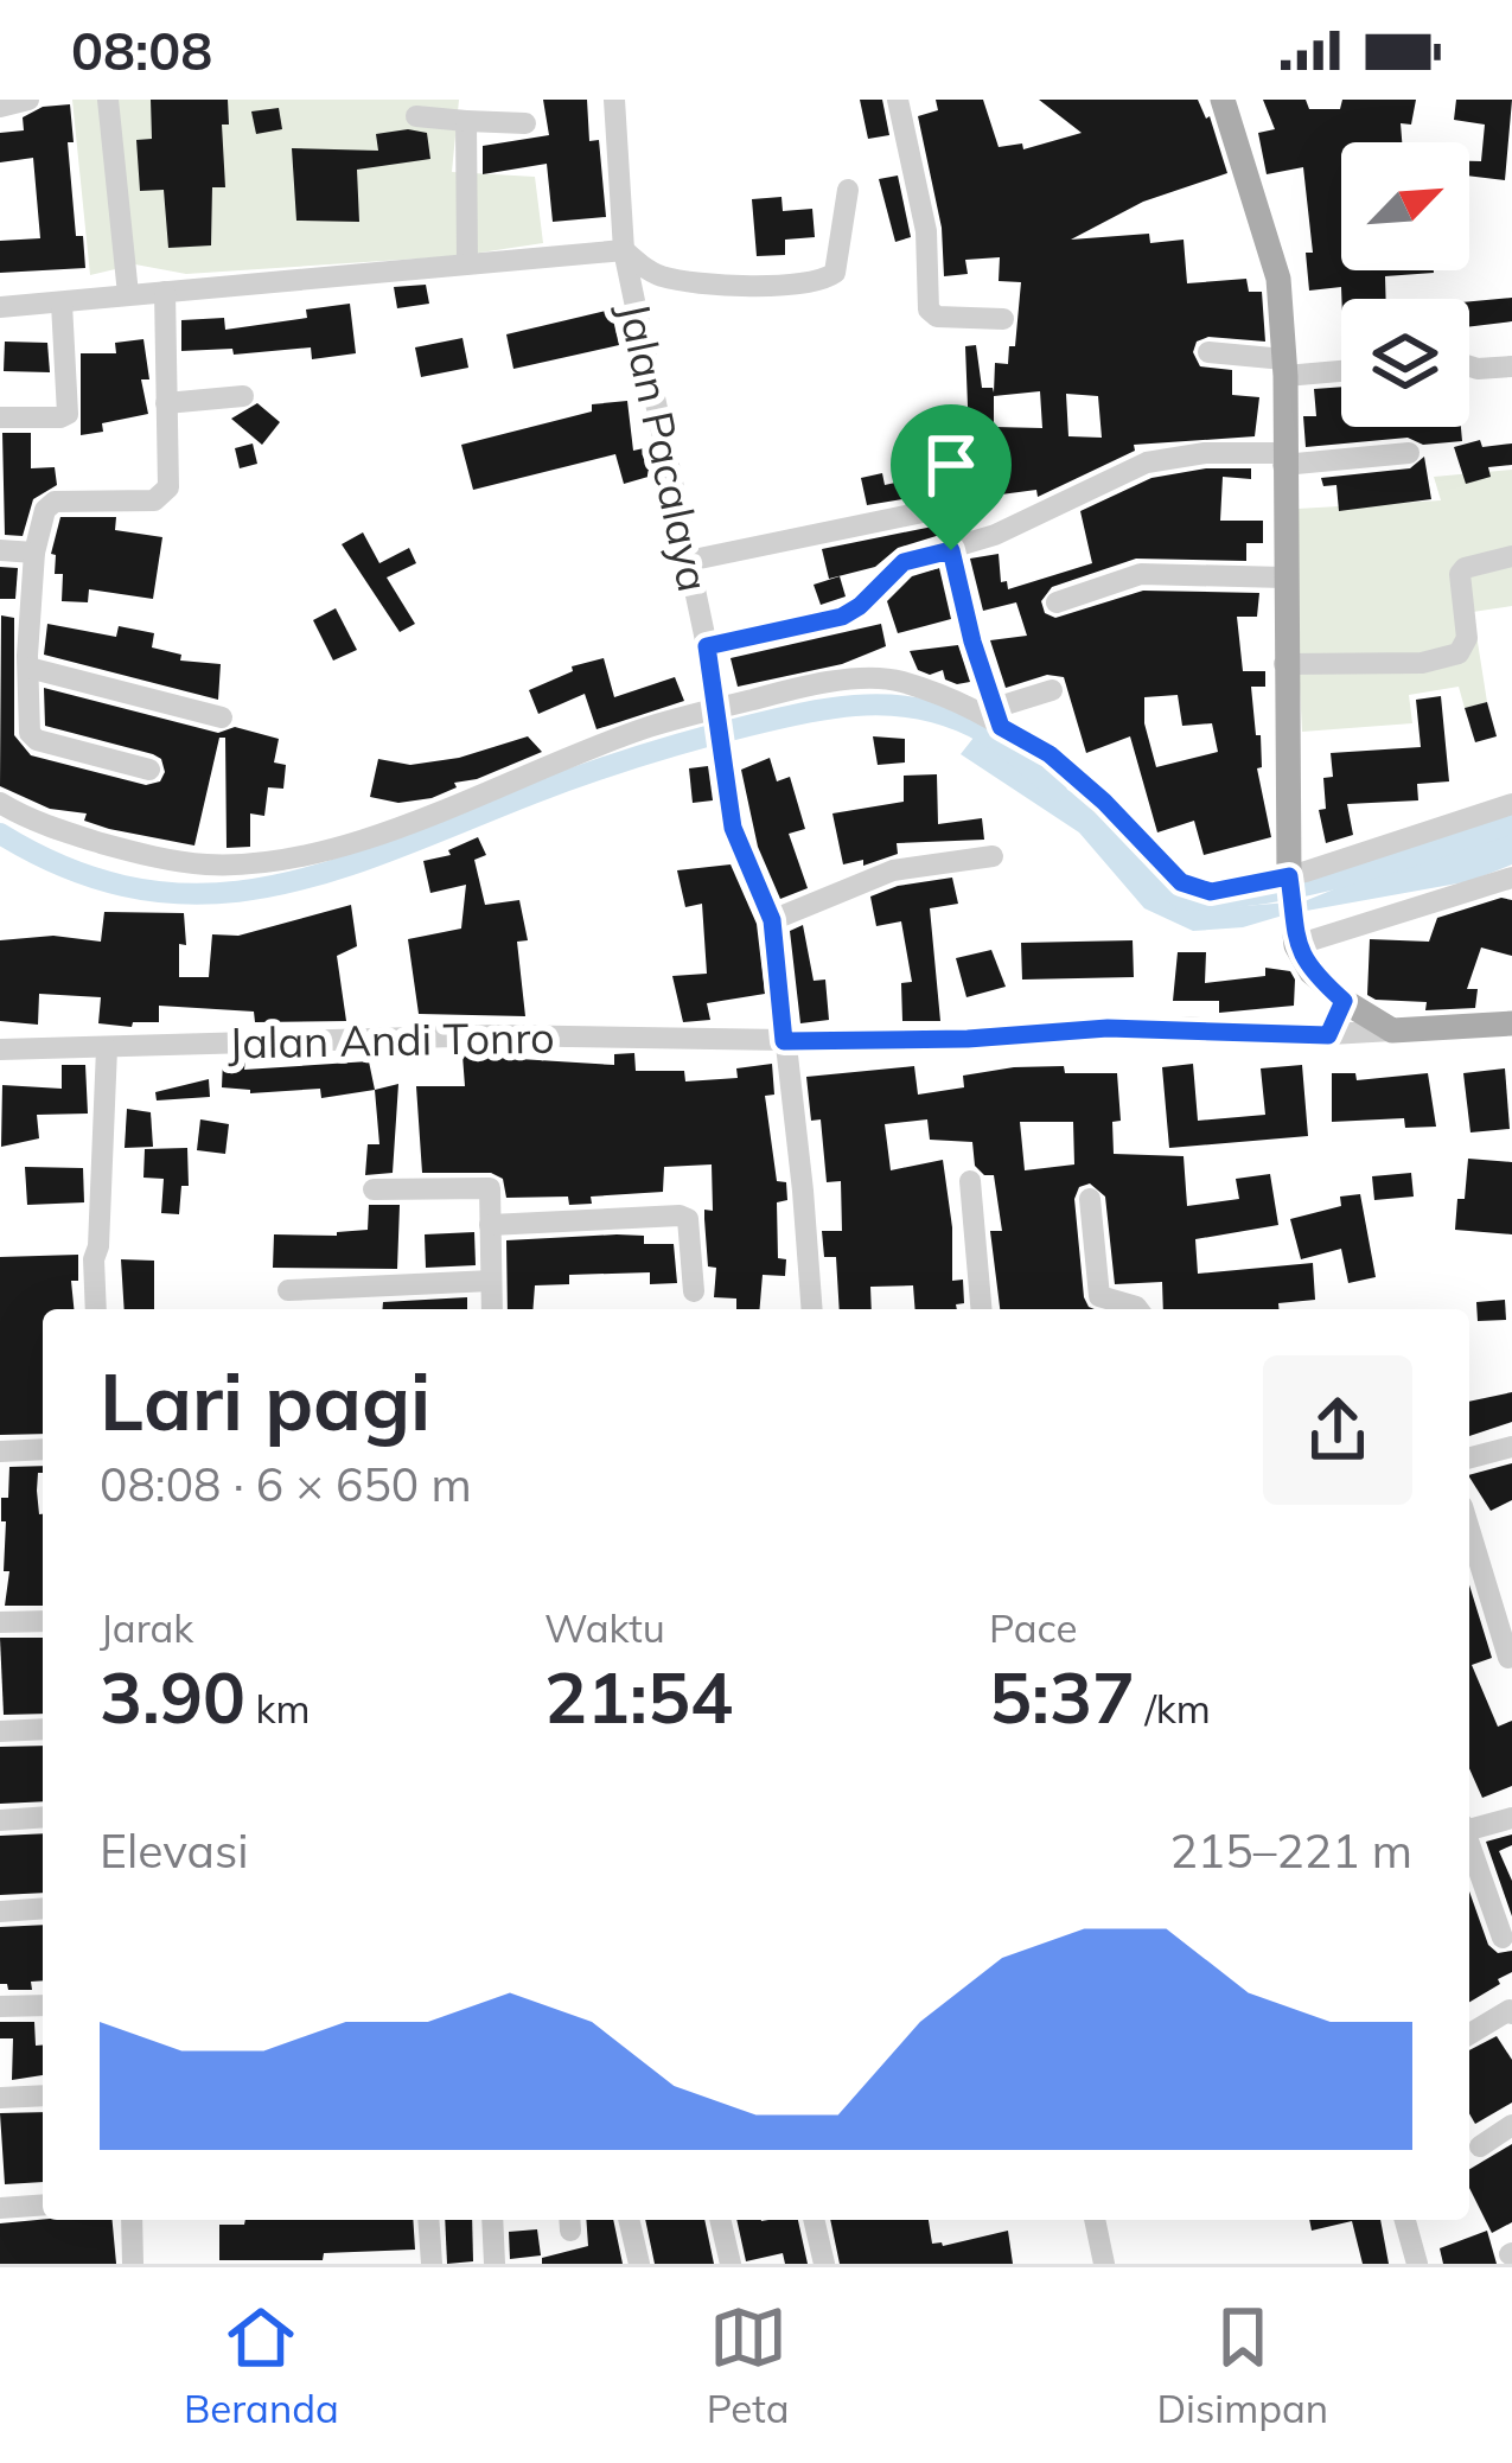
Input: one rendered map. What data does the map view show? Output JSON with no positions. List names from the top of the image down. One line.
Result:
{"streets":{"street":["Jalan Pacalaya","Jalan Andi Tonro"]},"crossings":[["Jalan Pacalaya","Jalan Andi Tonro"]],"north":"top right","page":{"status":"08:08","heading":["Lari pagi","08:08 · 6 × 650 m"],"stats":[["Jarak","3.90 km"],["Waktu","21:54"],["Pace","5:37 /km"]],"chart":["Elevasi","215–221 m"],"tabs":["Beranda","Peta","Disimpan"]}}
